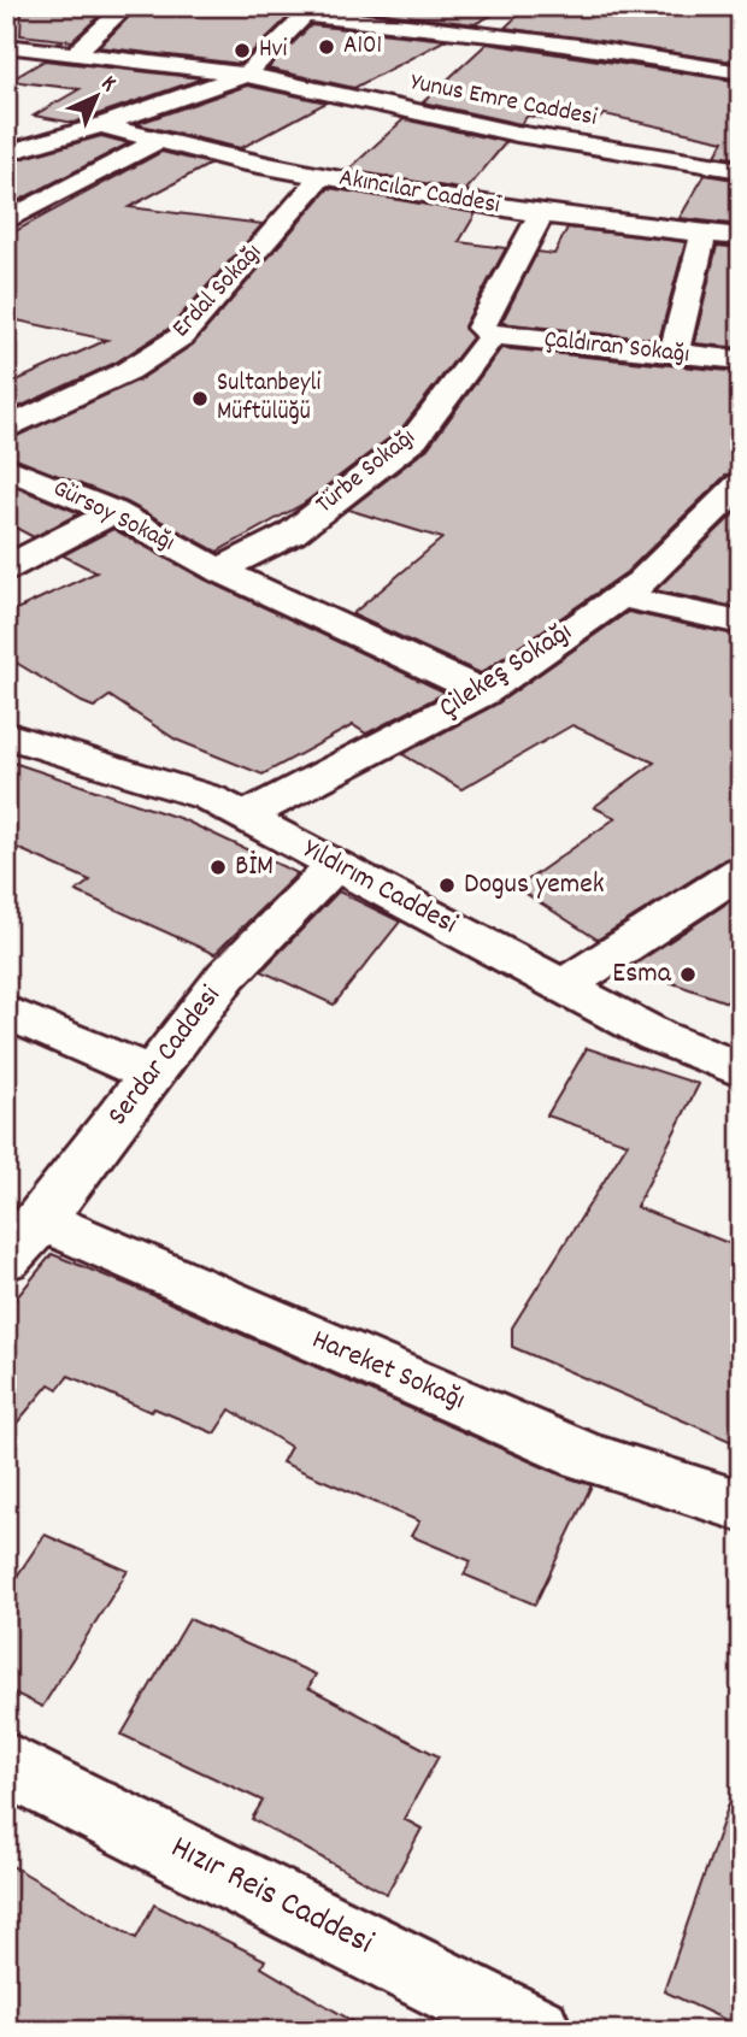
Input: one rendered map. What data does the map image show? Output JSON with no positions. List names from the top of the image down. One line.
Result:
{"streets":{"street":["Yunus Emre Caddesi","Akıncılar Caddesi","Erdal Sokağı","Çaldıran Sokağı","Türbe Sokağı","Gürsoy Sokağı","Çilekeş Sokağı","Yıldırım Caddesi","Serdar Caddesi","Hareket Sokağı","Hızır Reis Caddesi"]},"crossings":[["Akıncılar Caddesi","Erdal Sokağı"],["Çaldıran Sokağı","Türbe Sokağı"],["Türbe Sokağı","Gürsoy Sokağı"],["Gürsoy Sokağı","Çilekeş Sokağı"],["Çilekeş Sokağı","Yıldırım Caddesi"],["Yıldırım Caddesi","Serdar Caddesi"],["Serdar Caddesi","Hareket Sokağı"]],"places":["A101","Hvi","Sultanbeyli Müftülüğü","BİM","Dogus yemek","Esma"],"north":"top right"}
